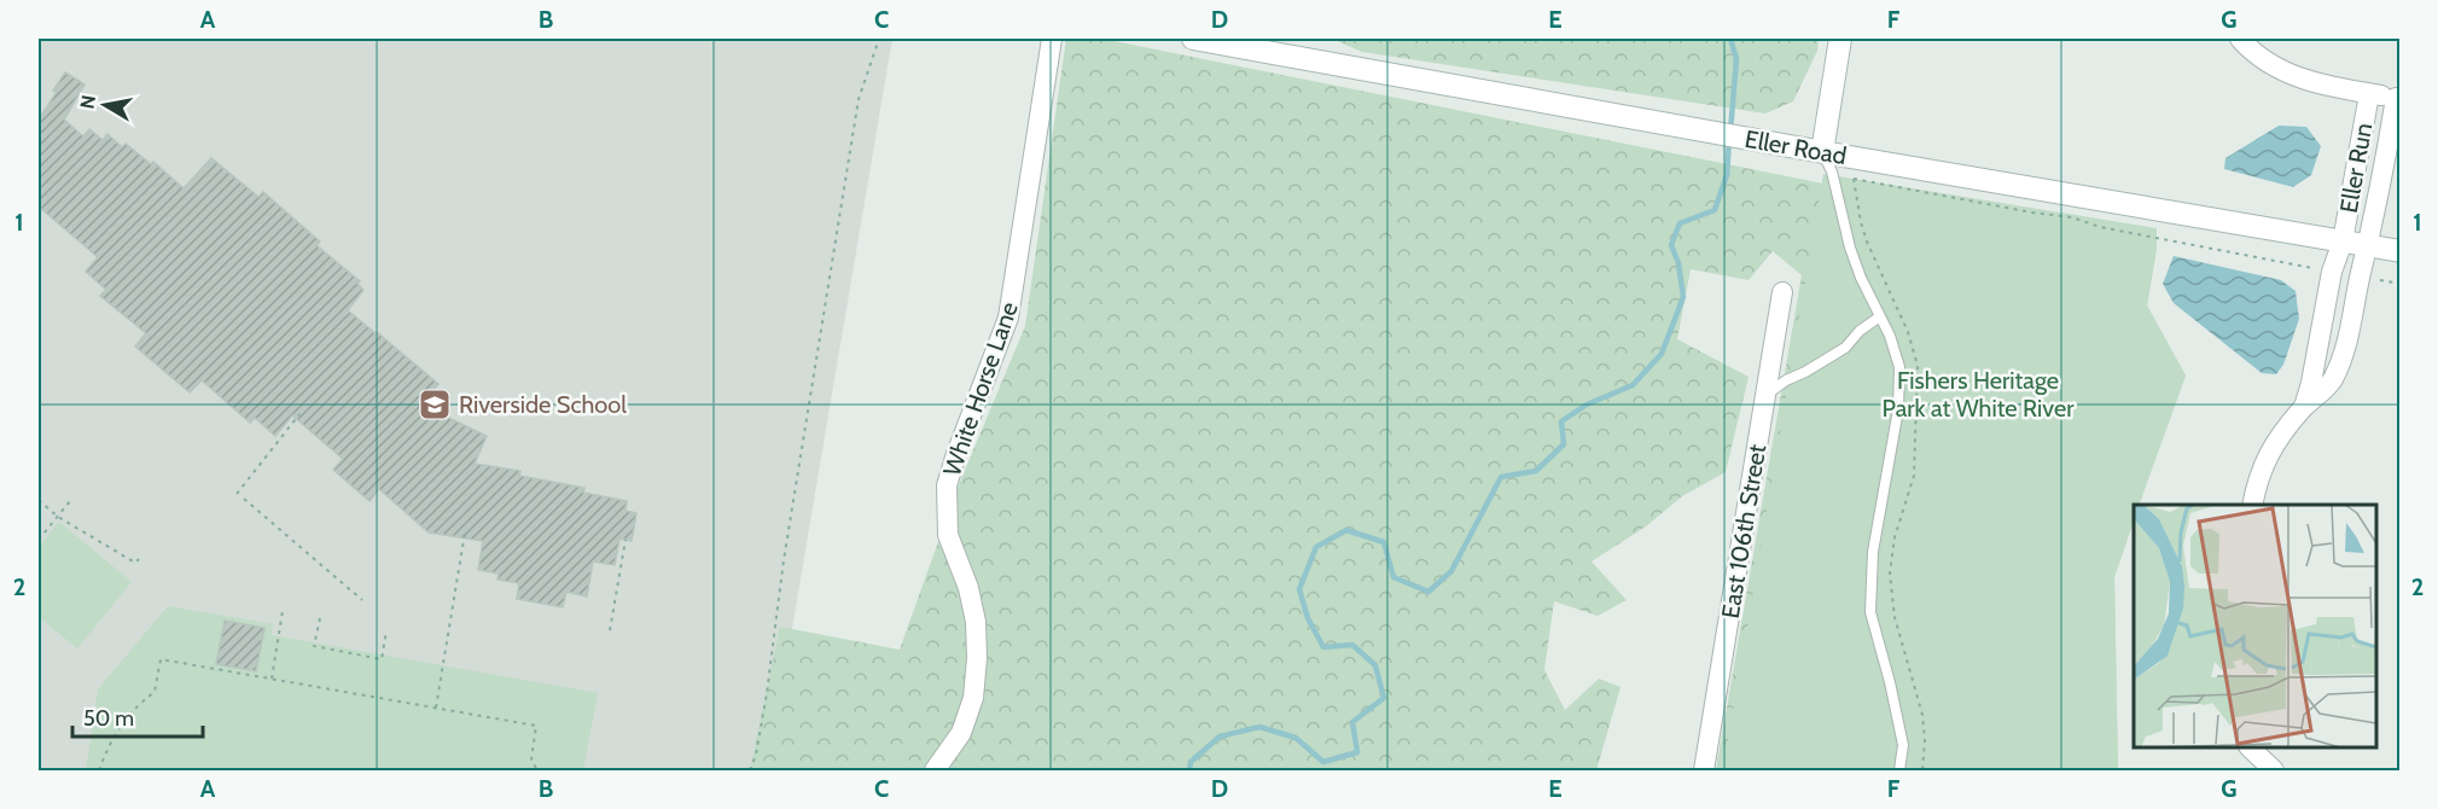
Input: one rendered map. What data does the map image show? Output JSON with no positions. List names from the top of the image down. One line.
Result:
{"streets":{"street":["Eller Road","Eller Run","White Horse Lane","East 106th Street"]},"crossings":[["Eller Road","Eller Run"]],"parks":["Fishers Heritage Park at White River"],"places":{"school or university":["Riverside School"]},"scale_bar":"50 m","north":"left","grid":{"columns":["A","B","C","D","E","F","G"],"rows":["1","2"]}}
